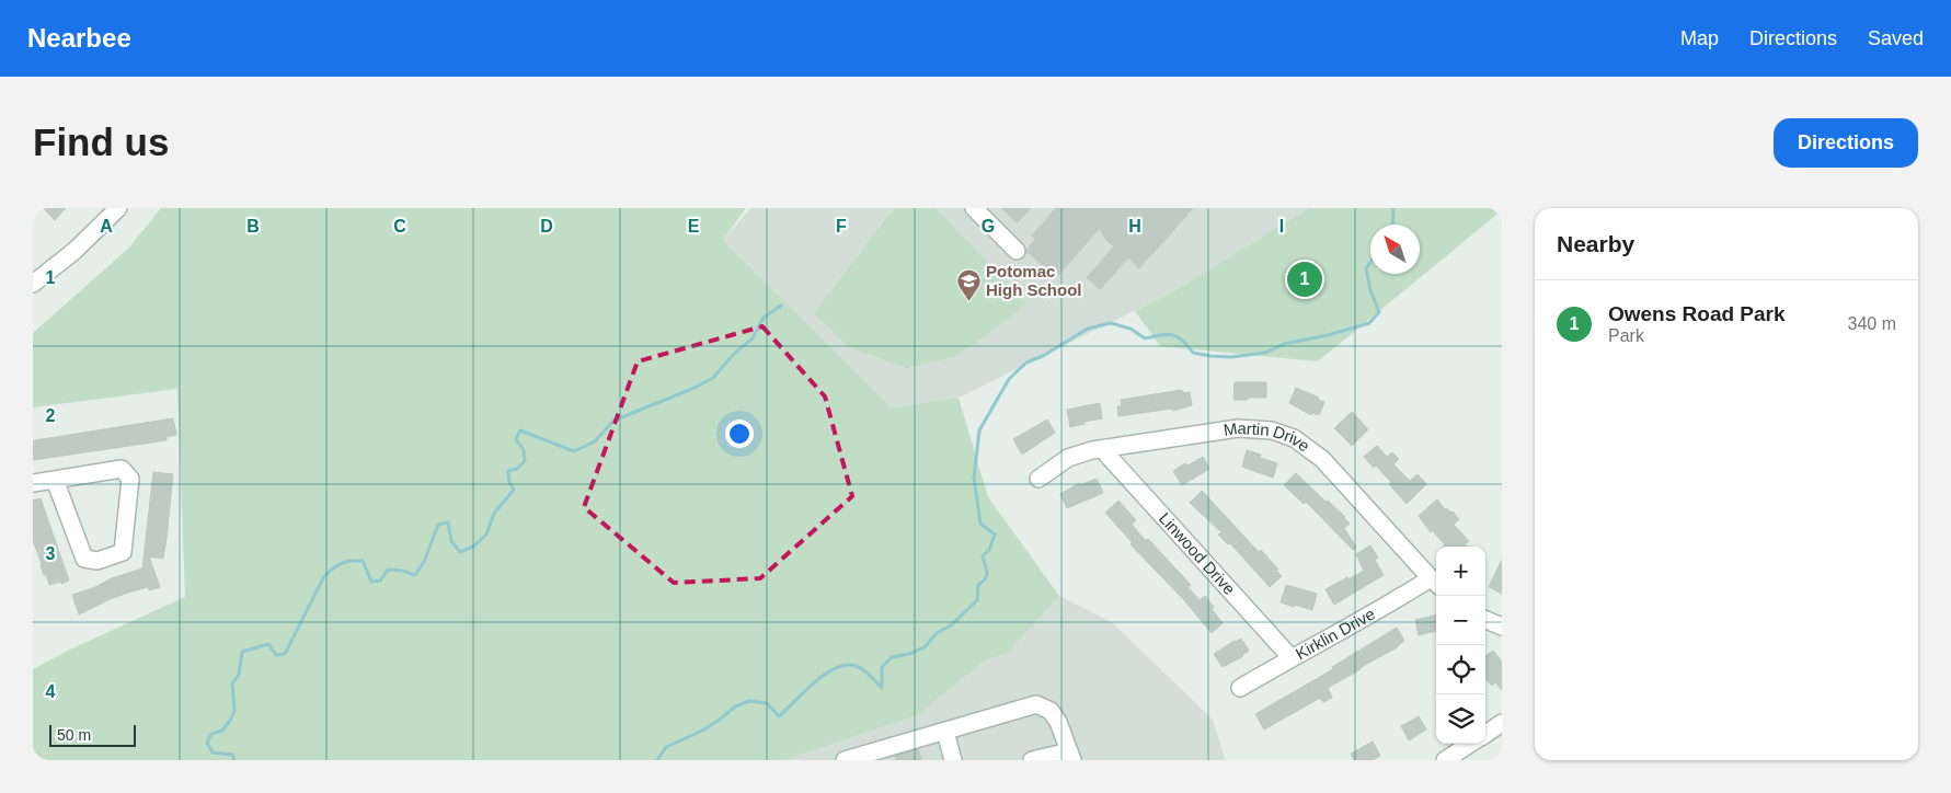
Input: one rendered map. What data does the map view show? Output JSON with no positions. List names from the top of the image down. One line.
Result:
{"streets":{"street":["Martin Drive","Linwood Drive","Kirklin Drive"]},"crossings":[["Martin Drive","Linwood Drive"],["Martin Drive","Kirklin Drive"],["Linwood Drive","Kirklin Drive"]],"places":{"school or university":["Potomac High School"]},"scale_bar":"50 m","north":"top left","page":{"header":"Nearbee","nav":["Map","Directions","Saved"],"buttons":"Directions","title":"Find us","heading":"Nearby","pins":"1","list":[{"mark":"1","name":"Owens Road Park","note":"Park","value":"340 m"}],"map_buttons":["+","−"],"scale":"50 m"},"grid":{"columns":["A","B","C","D","E","F","G","H","I"],"rows":["1","2","3","4"]}}
